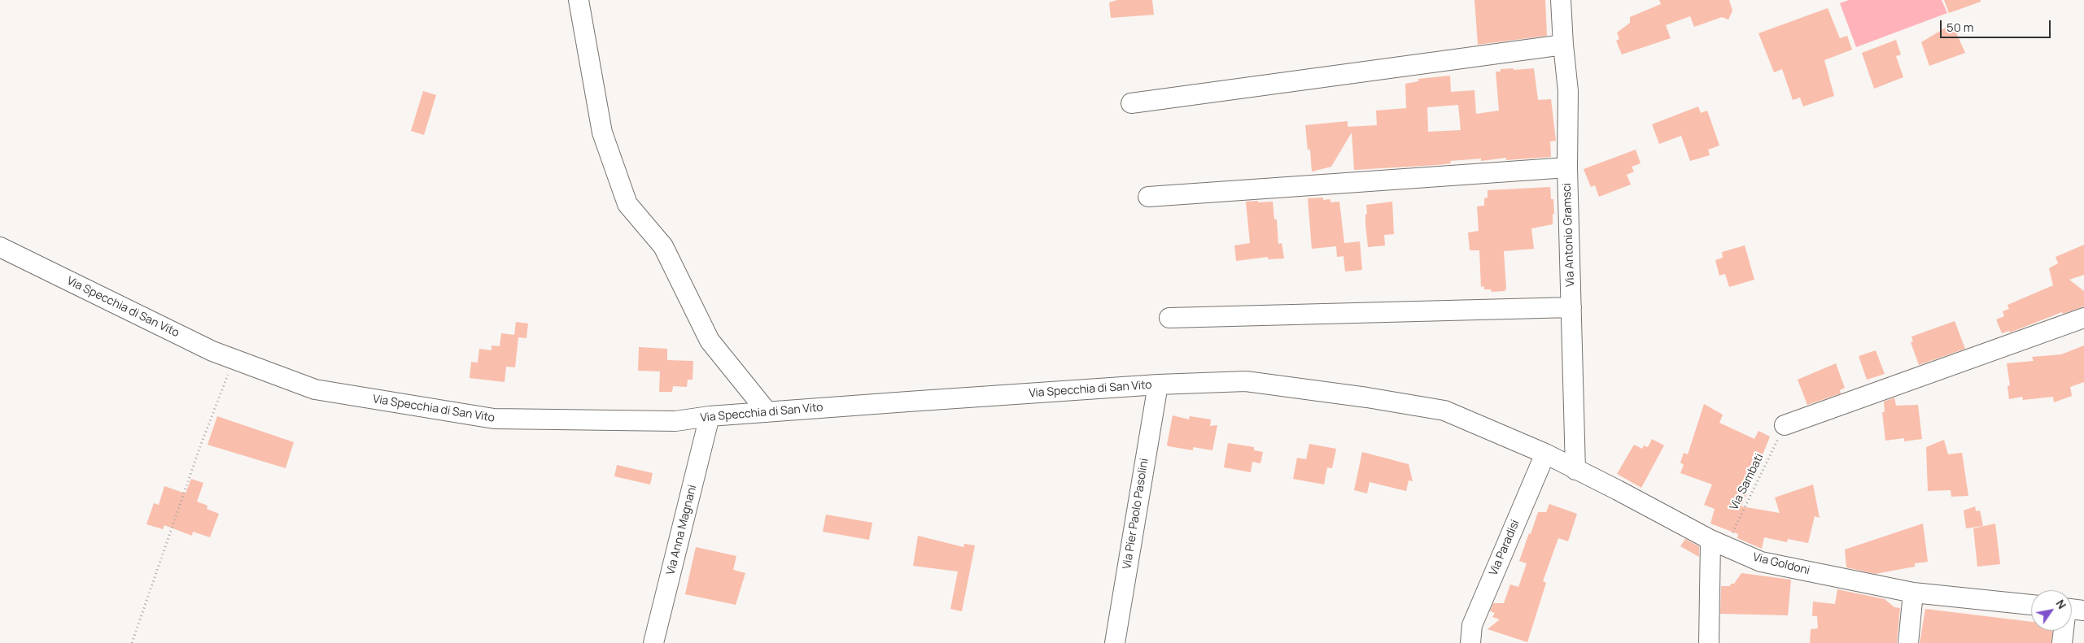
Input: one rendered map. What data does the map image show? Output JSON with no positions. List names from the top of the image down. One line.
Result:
{"streets":{"street":["Via Antonio Gramsci","Via Specchia di San Vito","Via Pier Paolo Pasolini","Via Anna Magnani","Via Paradisi","Via Goldoni"],"path":["Via Sambati"]},"crossings":[["Via Antonio Gramsci","Via Goldoni"],["Via Specchia di San Vito","Via Pier Paolo Pasolini"],["Via Specchia di San Vito","Via Anna Magnani"],["Via Specchia di San Vito","Via Paradisi"],["Via Specchia di San Vito","Via Goldoni"],["Via Sambati","Via Goldoni"],["Via Paradisi","Via Goldoni"]],"scale_bar":"50 m","north":"top right"}
